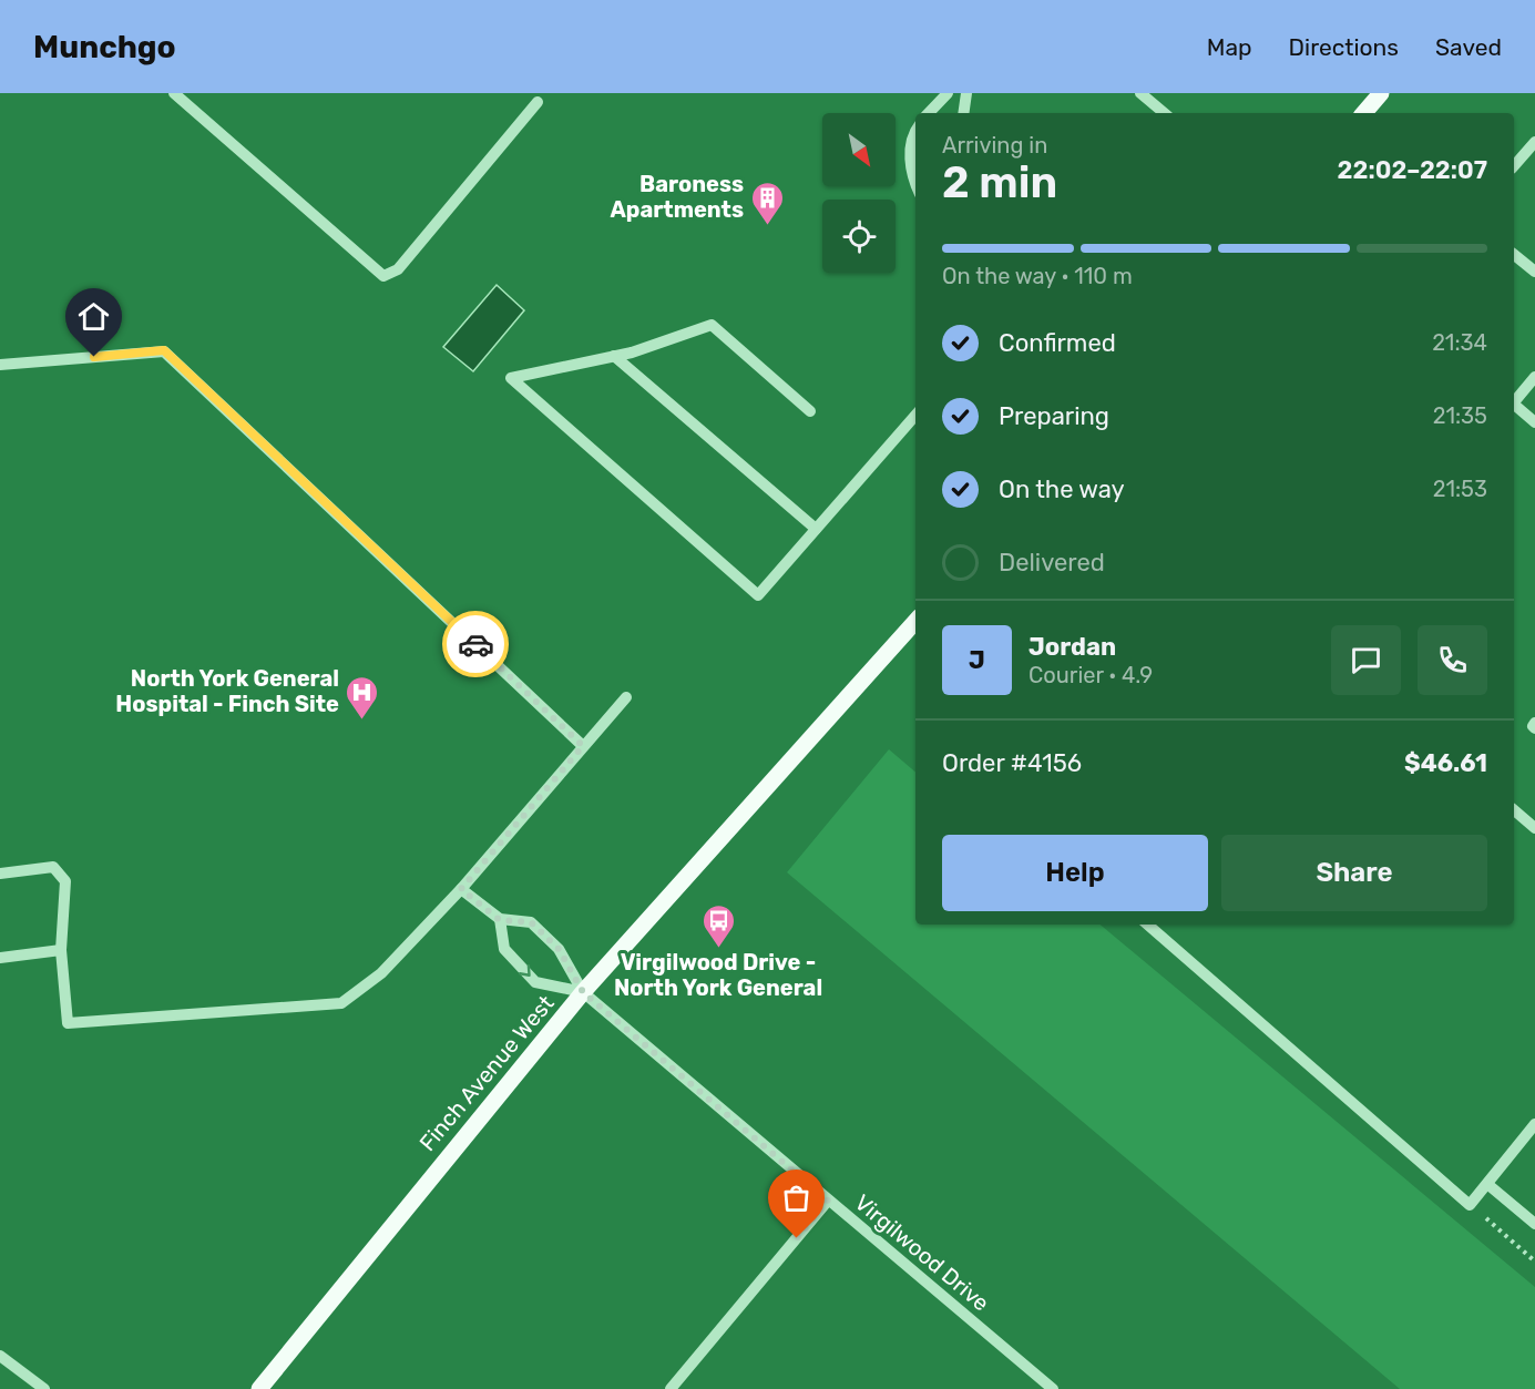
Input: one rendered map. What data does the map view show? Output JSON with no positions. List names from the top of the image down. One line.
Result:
{"streets":{"main road":["Finch Avenue West"],"street":["Virgilwood Drive"]},"crossings":[["Finch Avenue West","Virgilwood Drive"]],"places":{"building":["Baroness Apartments"],"hospital":["North York General Hospital - Finch Site"],"bus stop":["Virgilwood Drive - North York General"]},"north":"bottom right","page":{"header":"Munchgo","nav":["Map","Directions","Saved"],"heading":["2 min","Arriving in","22:02–22:07"],"panel":["Jordan","Courier · 4.9","Order #4156","$46.61"],"bar":"On the way · 110 m","list":[["Confirmed","21:34"],["Preparing","21:35"],["On the way","21:53"],"Delivered"],"round":"J","buttons":["Help","Share"]}}
